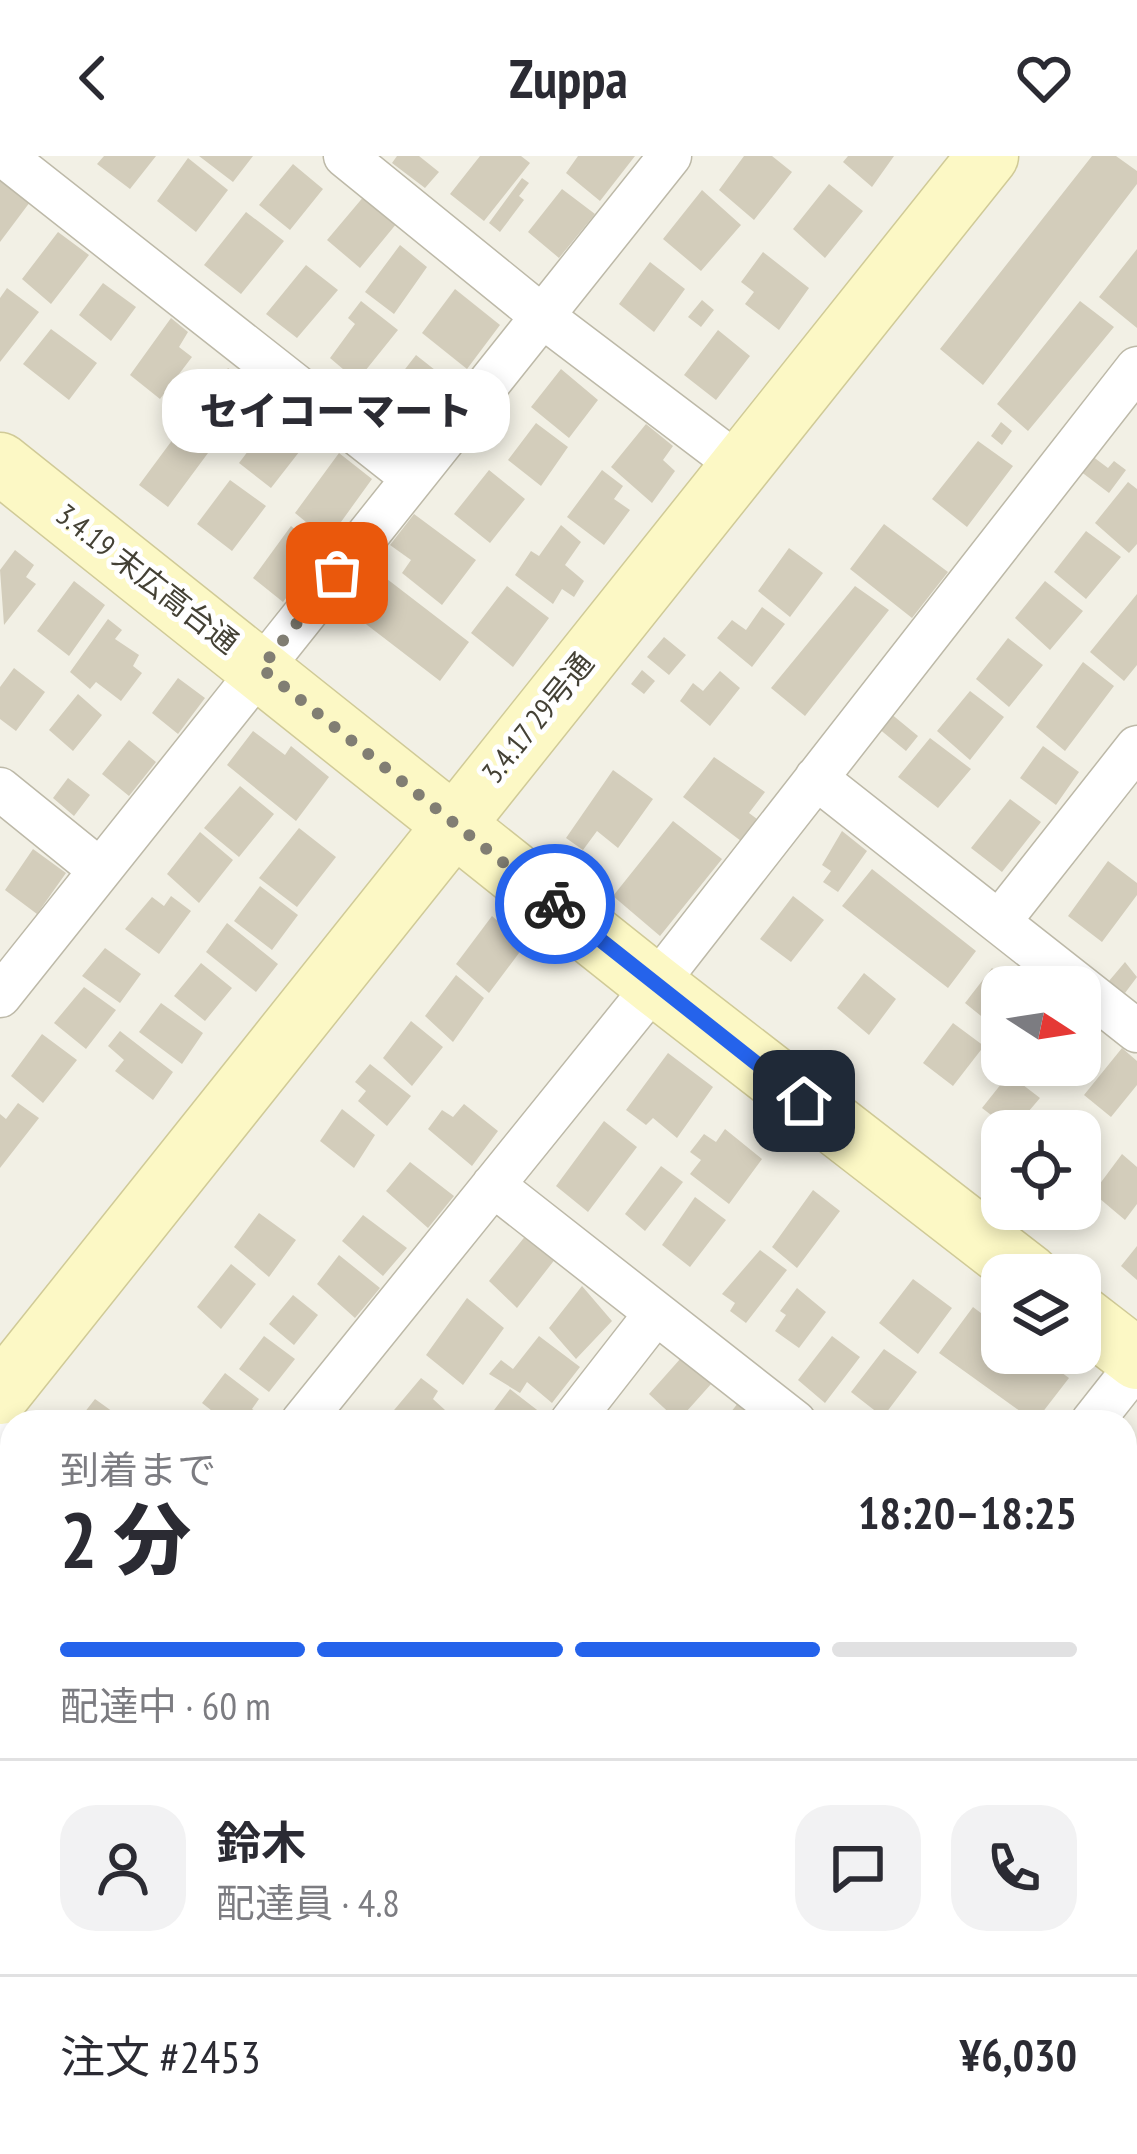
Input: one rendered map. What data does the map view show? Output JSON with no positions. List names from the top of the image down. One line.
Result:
{"streets":{"street":["3.4.19 末広高台通","3.4.17 29号通"]},"crossings":[["3.4.19 末広高台通","3.4.17 29号通"]],"places":["セイコーマート"],"north":"right","page":{"header":"Zuppa","bubble":"セイコーマート","heading":["2 分","到着まで","18:20–18:25"],"panel":["鈴木","配達員 · 4.8","注文 #2453","¥6,030"],"bar":"配達中 · 60 m"}}
